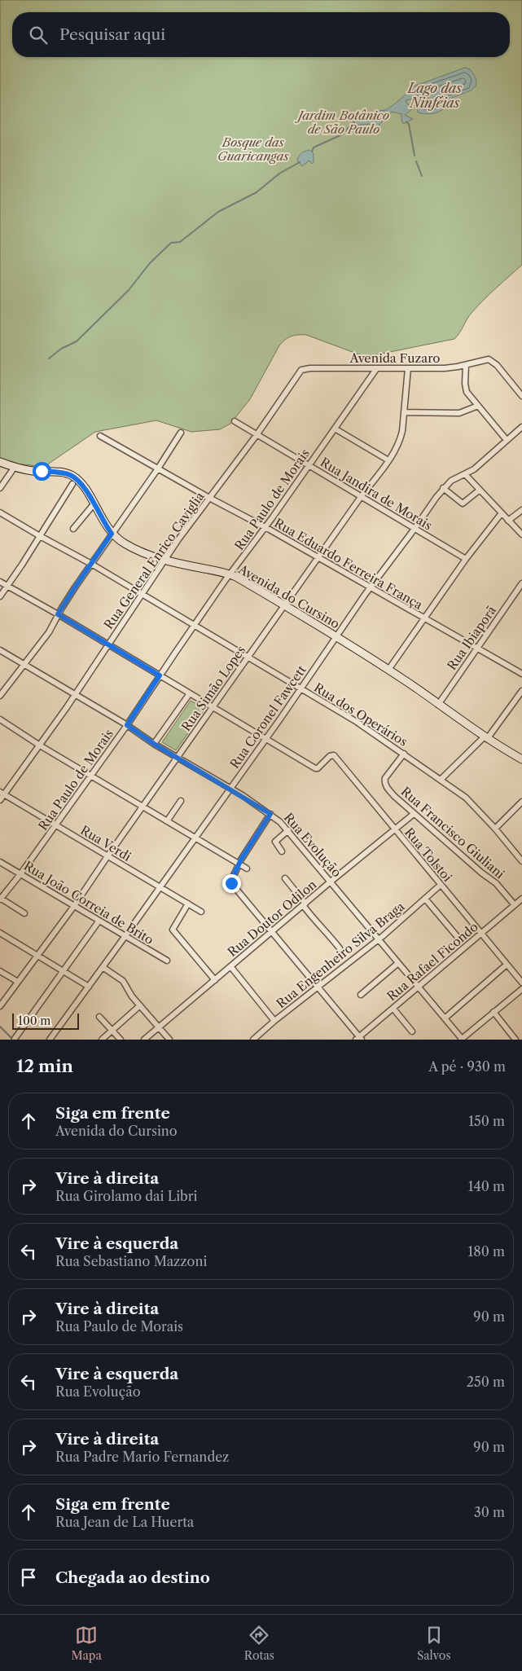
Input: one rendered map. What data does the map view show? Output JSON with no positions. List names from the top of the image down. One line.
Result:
{"streets":{"main road":["Avenida do Cursino"],"street":["Avenida Fuzaro","Rua Jandira de Morais","Rua Paulo de Morais","Rua General Enrico Caviglia","Rua Eduardo Ferreira França","Rua Ibiaporã","Rua Simão Lopes","Rua dos Operários","Rua Coronel Fawcett","Rua Francisco Giuliani","Rua Verdi","Rua Evolução","Rua Tolstoi","Rua João Correia de Brito","Rua Doutor Odilon","Rua Engenheiro Silva Braga","Rua Rafael Ficondo"]},"crossings":[["Avenida Fuzaro","Rua Paulo de Morais"],["Avenida Fuzaro","Rua General Enrico Caviglia"],["Avenida Fuzaro","Rua Simão Lopes"],["Rua Jandira de Morais","Rua Paulo de Morais"],["Rua Jandira de Morais","Rua General Enrico Caviglia"],["Rua Jandira de Morais","Rua Simão Lopes"],["Rua Jandira de Morais","Rua Coronel Fawcett"],["Rua Paulo de Morais","Rua Eduardo Ferreira França"],["Rua Paulo de Morais","Avenida do Cursino"],["Rua Paulo de Morais","Rua dos Operários"],["Rua Paulo de Morais","Rua Verdi"],["Rua Paulo de Morais","Rua Evolução"],["Rua Paulo de Morais","Rua João Correia de Brito"],["Rua General Enrico Caviglia","Rua Eduardo Ferreira França"],["Rua General Enrico Caviglia","Avenida do Cursino"],["Rua General Enrico Caviglia","Rua dos Operários"],["Rua General Enrico Caviglia","Rua Verdi"],["Rua General Enrico Caviglia","Rua Evolução"],["Rua Eduardo Ferreira França","Rua Ibiaporã"],["Rua Eduardo Ferreira França","Rua Simão Lopes"],["Rua Eduardo Ferreira França","Rua Coronel Fawcett"],["Avenida do Cursino","Rua Ibiaporã"],["Avenida do Cursino","Rua Simão Lopes"],["Avenida do Cursino","Rua Coronel Fawcett"],["Rua Simão Lopes","Rua dos Operários"],["Rua Simão Lopes","Rua Verdi"],["Rua Simão Lopes","Rua Evolução"],["Rua Simão Lopes","Rua João Correia de Brito"],["Rua dos Operários","Rua Coronel Fawcett"],["Rua dos Operários","Rua Francisco Giuliani"],["Rua Coronel Fawcett","Rua Verdi"],["Rua Coronel Fawcett","Rua Evolução"],["Rua Coronel Fawcett","Rua Tolstoi"],["Rua Coronel Fawcett","Rua João Correia de Brito"],["Rua Francisco Giuliani","Rua Doutor Odilon"],["Rua Francisco Giuliani","Rua Rafael Ficondo"],["Rua Evolução","Rua Doutor Odilon"],["Rua Evolução","Rua Engenheiro Silva Braga"],["Rua Evolução","Rua Rafael Ficondo"],["Rua Tolstoi","Rua Doutor Odilon"],["Rua Tolstoi","Rua Engenheiro Silva Braga"],["Rua Tolstoi","Rua Rafael Ficondo"]],"water":["Lago das Ninféias"],"parks":["Jardim Botânico de São Paulo","Bosque das Guaricangas"],"scale_bar":"100 m","page":{"search":"Pesquisar aqui","scale":"100 m","heading":["12 min","A pé · 930 m"],"list":[["Siga em frente","Avenida do Cursino","150 m"],["Vire à direita","Rua Girolamo dai Libri","140 m"],["Vire à esquerda","Rua Sebastiano Mazzoni","180 m"],["Vire à direita","Rua Paulo de Morais","90 m"],["Vire à esquerda","Rua Evolução","250 m"],["Vire à direita","Rua Padre Mario Fernandez","90 m"],["Siga em frente","Rua Jean de La Huerta","30 m"],"Chegada ao destino"],"nav":["Mapa","Rotas","Salvos"]}}
